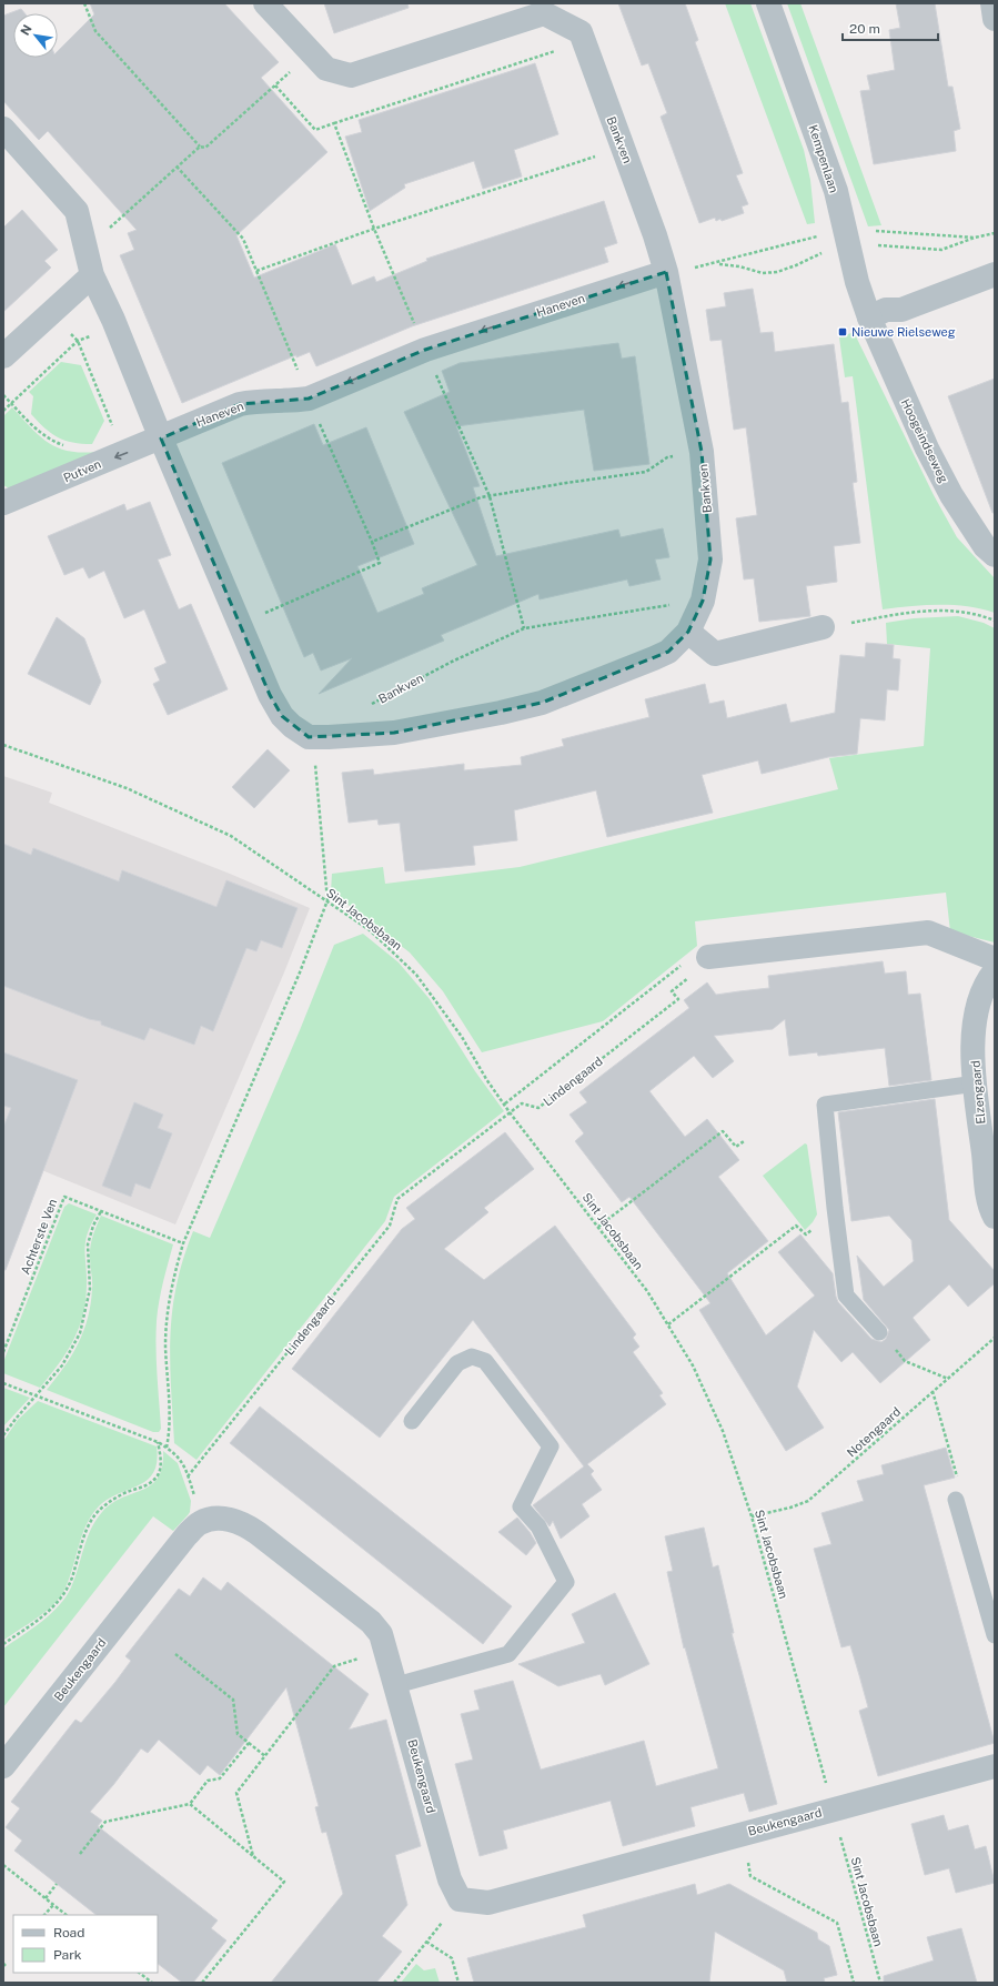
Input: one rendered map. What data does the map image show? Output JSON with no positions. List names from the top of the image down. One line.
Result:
{"streets":{"street":["Bankven","Kempenlaan","Haneven","Hoogeindseweg","Putven","Elzengaard","Beukengaard"],"path":["Sint Jacobsbaan","Lindengaard","Achterste Ven","Notengaard"]},"crossings":[["Bankven","Haneven"],["Bankven","Putven"],["Kempenlaan","Hoogeindseweg"],["Haneven","Putven"],["Sint Jacobsbaan","Lindengaard"],["Sint Jacobsbaan","Notengaard"],["Sint Jacobsbaan","Beukengaard"]],"one_way":["Haneven"],"places":{"transit":["Nieuwe Rielseweg"]},"legend":["Road","Park"],"scale_bar":"20 m","north":"top left"}
